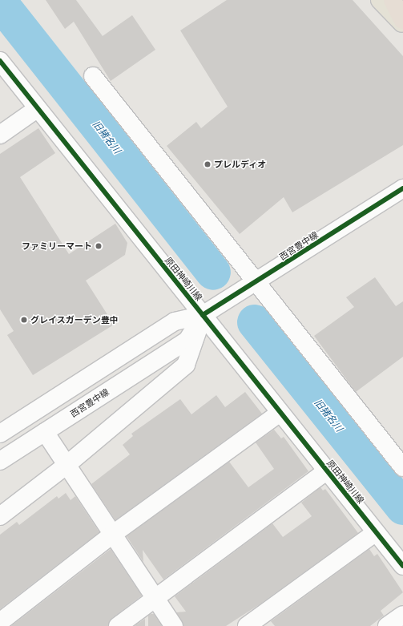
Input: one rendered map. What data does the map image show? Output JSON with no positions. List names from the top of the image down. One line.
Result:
{"streets":{"street":["西宮豊中線","原田神崎川線"]},"crossings":[["西宮豊中線","原田神崎川線"]],"water":["旧猪名川"],"places":["プレルディオ","ファミリーマート","グレイスガーデン豊中"]}
